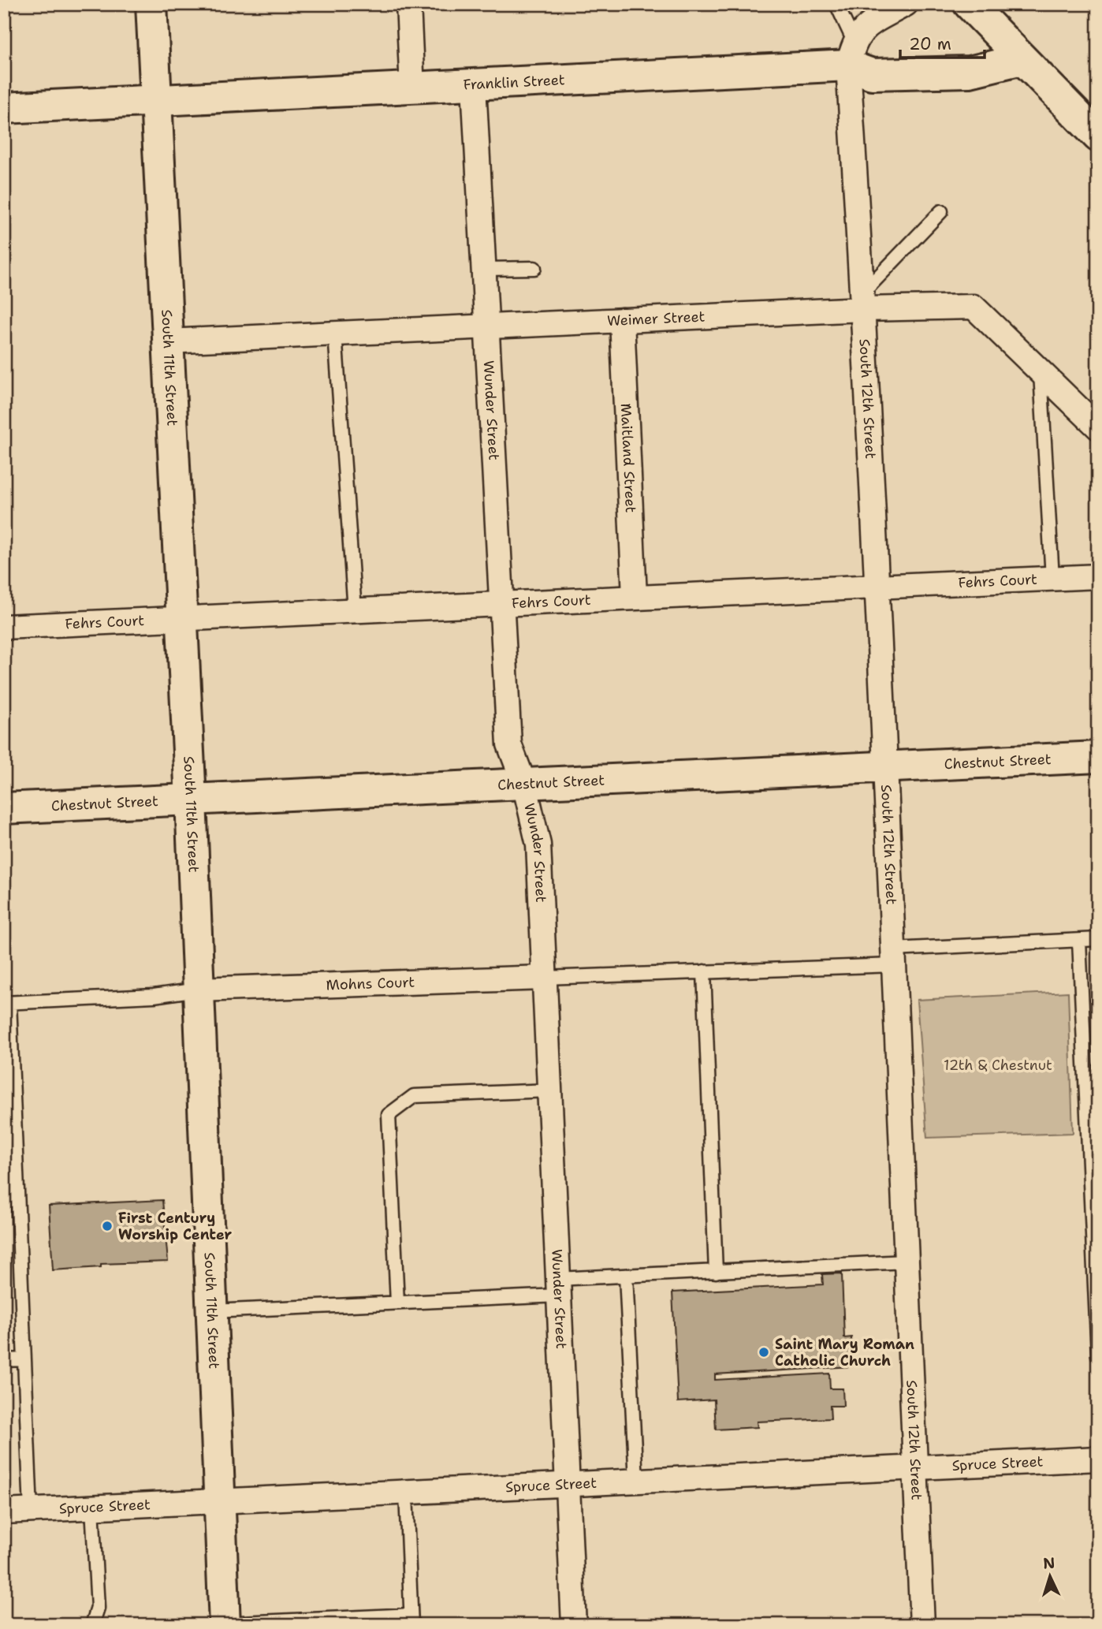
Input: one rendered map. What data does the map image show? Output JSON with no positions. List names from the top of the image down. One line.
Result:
{"streets":{"street":["Franklin Street","Weimer Street","South 11th Street","South 12th Street","Wunder Street","Maitland Street","Fehrs Court","Chestnut Street","Mohns Court","Spruce Street"]},"crossings":[["Franklin Street","South 11th Street"],["Franklin Street","South 12th Street"],["Franklin Street","Wunder Street"],["Weimer Street","South 11th Street"],["Weimer Street","South 12th Street"],["Weimer Street","Wunder Street"],["Weimer Street","Maitland Street"],["South 11th Street","Fehrs Court"],["South 11th Street","Chestnut Street"],["South 11th Street","Mohns Court"],["South 11th Street","Spruce Street"],["South 12th Street","Fehrs Court"],["South 12th Street","Chestnut Street"],["South 12th Street","Spruce Street"],["Wunder Street","Fehrs Court"],["Wunder Street","Chestnut Street"],["Wunder Street","Mohns Court"],["Wunder Street","Spruce Street"],["Maitland Street","Fehrs Court"]],"parks":["12th & Chestnut"],"places":["First Century Worship Center","Saint Mary Roman Catholic Church"],"scale_bar":"20 m","north":"top"}
